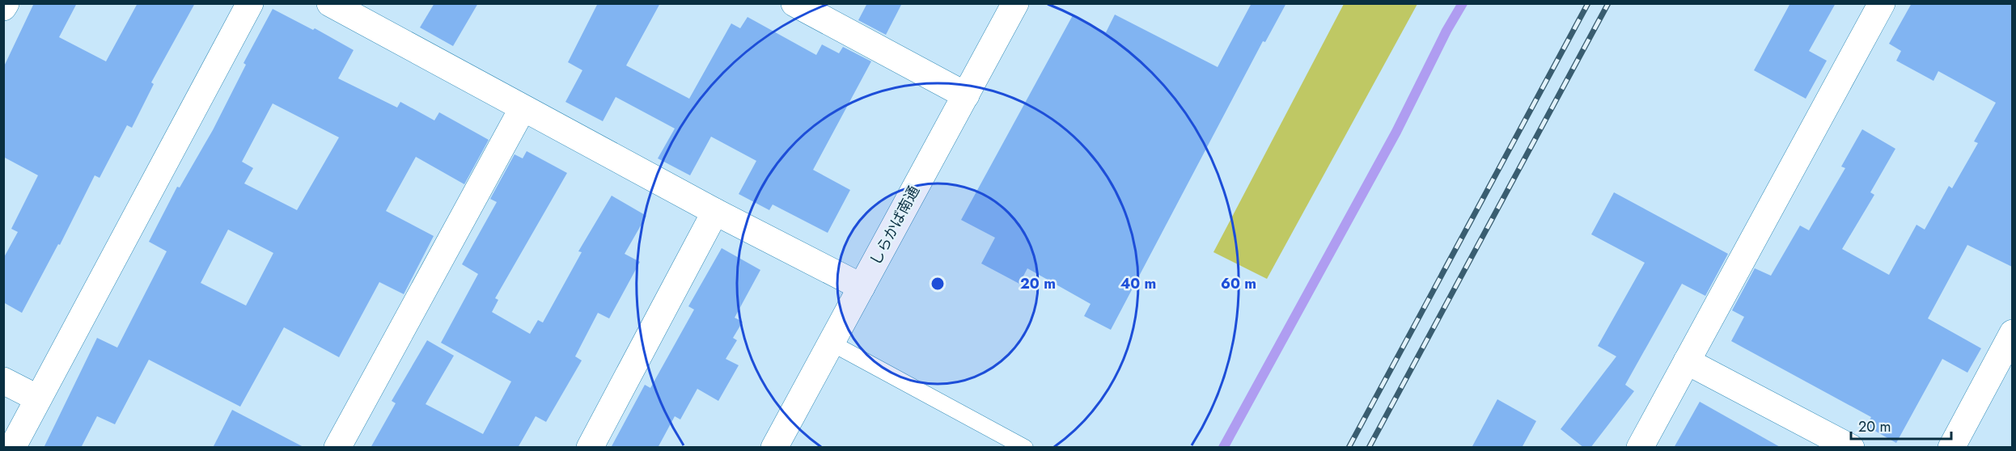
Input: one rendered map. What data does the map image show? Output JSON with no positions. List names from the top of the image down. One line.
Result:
{"streets":{"street":["しらかば南通"]},"scale_bar":"20 m","rings":["20 m","40 m","60 m"]}
